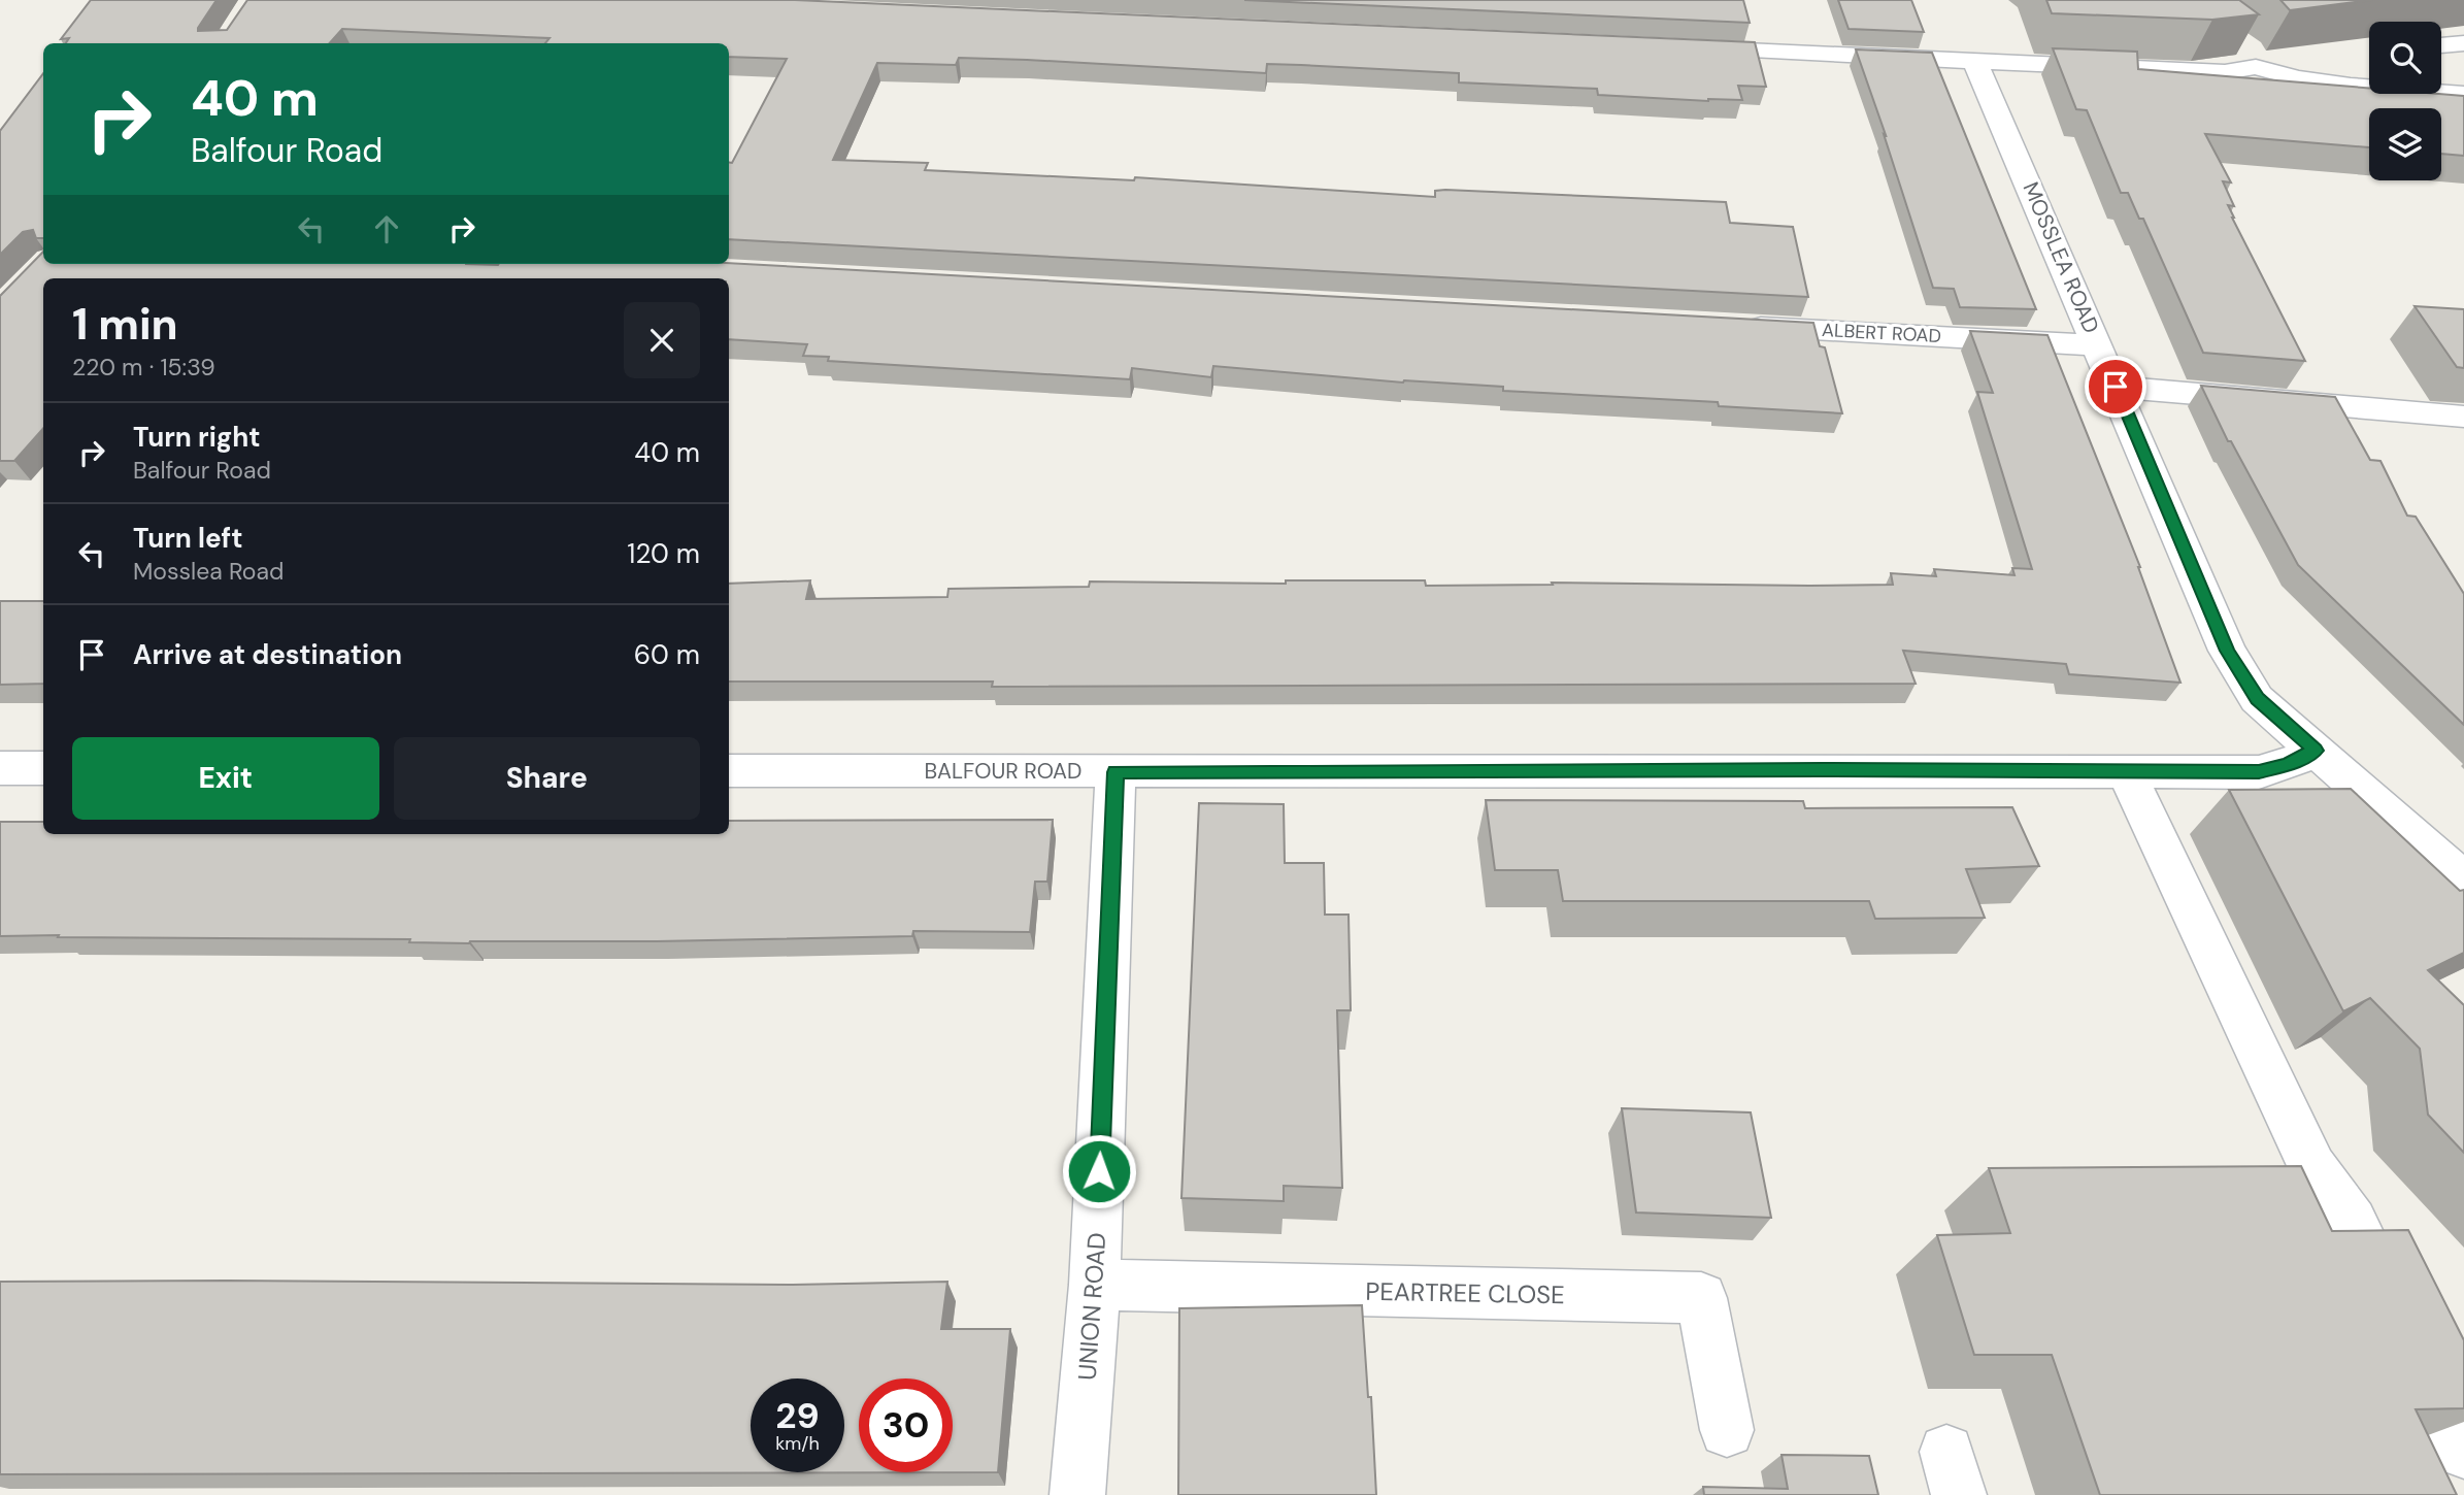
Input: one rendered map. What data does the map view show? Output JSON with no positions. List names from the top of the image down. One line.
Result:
{"streets":{"street":["MOSSLEA ROAD","ALBERT ROAD","BALFOUR ROAD","PEARTREE CLOSE","UNION ROAD"]},"crossings":[["MOSSLEA ROAD","ALBERT ROAD"],["MOSSLEA ROAD","BALFOUR ROAD"],["BALFOUR ROAD","UNION ROAD"],["PEARTREE CLOSE","UNION ROAD"]],"page":{"turn":["40 m","Balfour Road"],"heading":["1 min","220 m · 15:39"],"list":[{"name":"Turn right","note":"Balfour Road","value":"40 m"},{"name":"Turn left","note":"Mosslea Road","value":"120 m"},{"name":"Arrive at destination","value":"60 m"}],"buttons":["Exit","Share"],"speed":"29 km/h","limit":"30"}}
